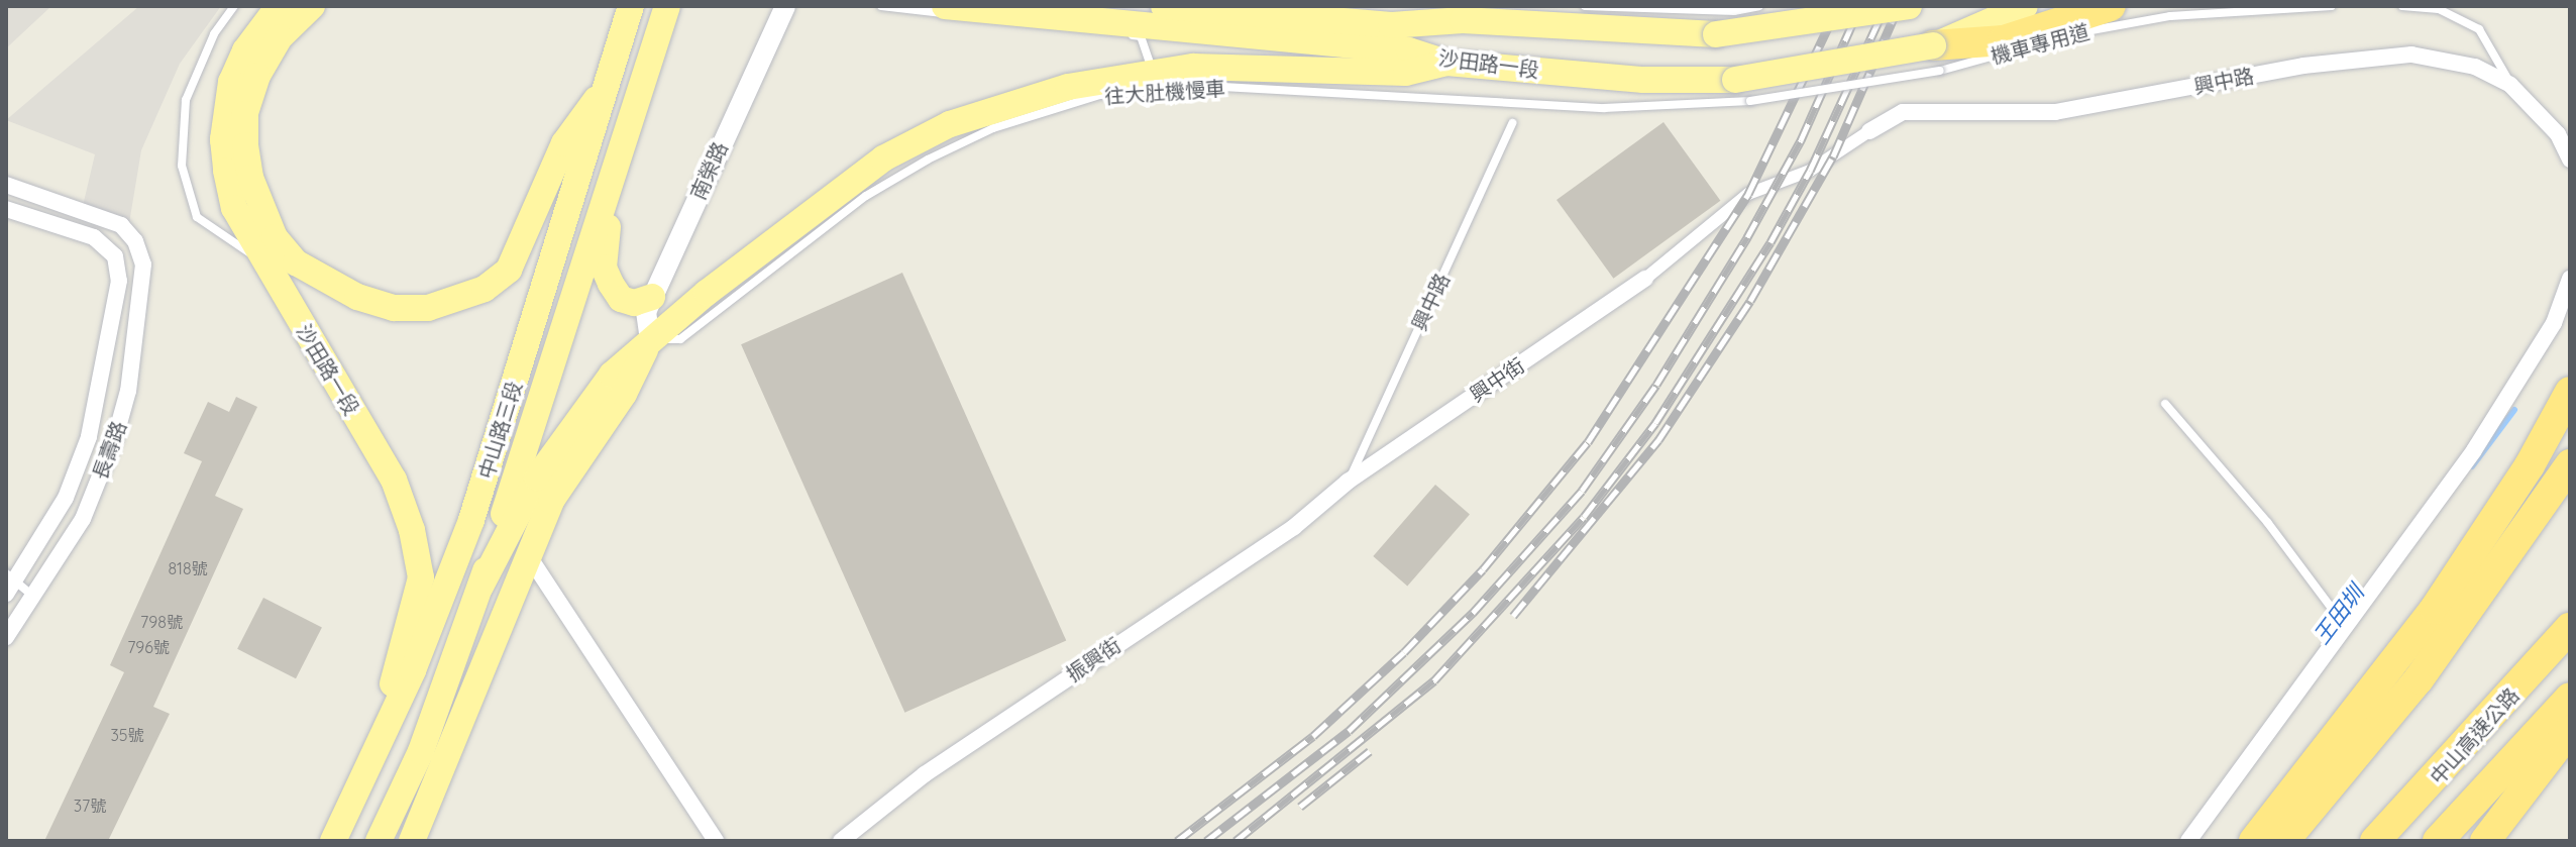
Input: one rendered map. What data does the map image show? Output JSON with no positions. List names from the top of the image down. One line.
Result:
{"streets":{"highway":["中山高速公路"],"main road":["沙田路一段","中山路三段"],"street":["興中路","南榮路","興中街","長壽路","振興街"],"lane":["機車專用道","往大肚機慢車"]},"crossings":[["機車專用道","沙田路一段"],["沙田路一段","往大肚機慢車"],["沙田路一段","中山路三段"],["興中路","興中街"],["興中路","振興街"],["興中街","振興街"]],"water":["王田圳"],"house_numbers":["818號","798號","796號","35號","37號"]}
